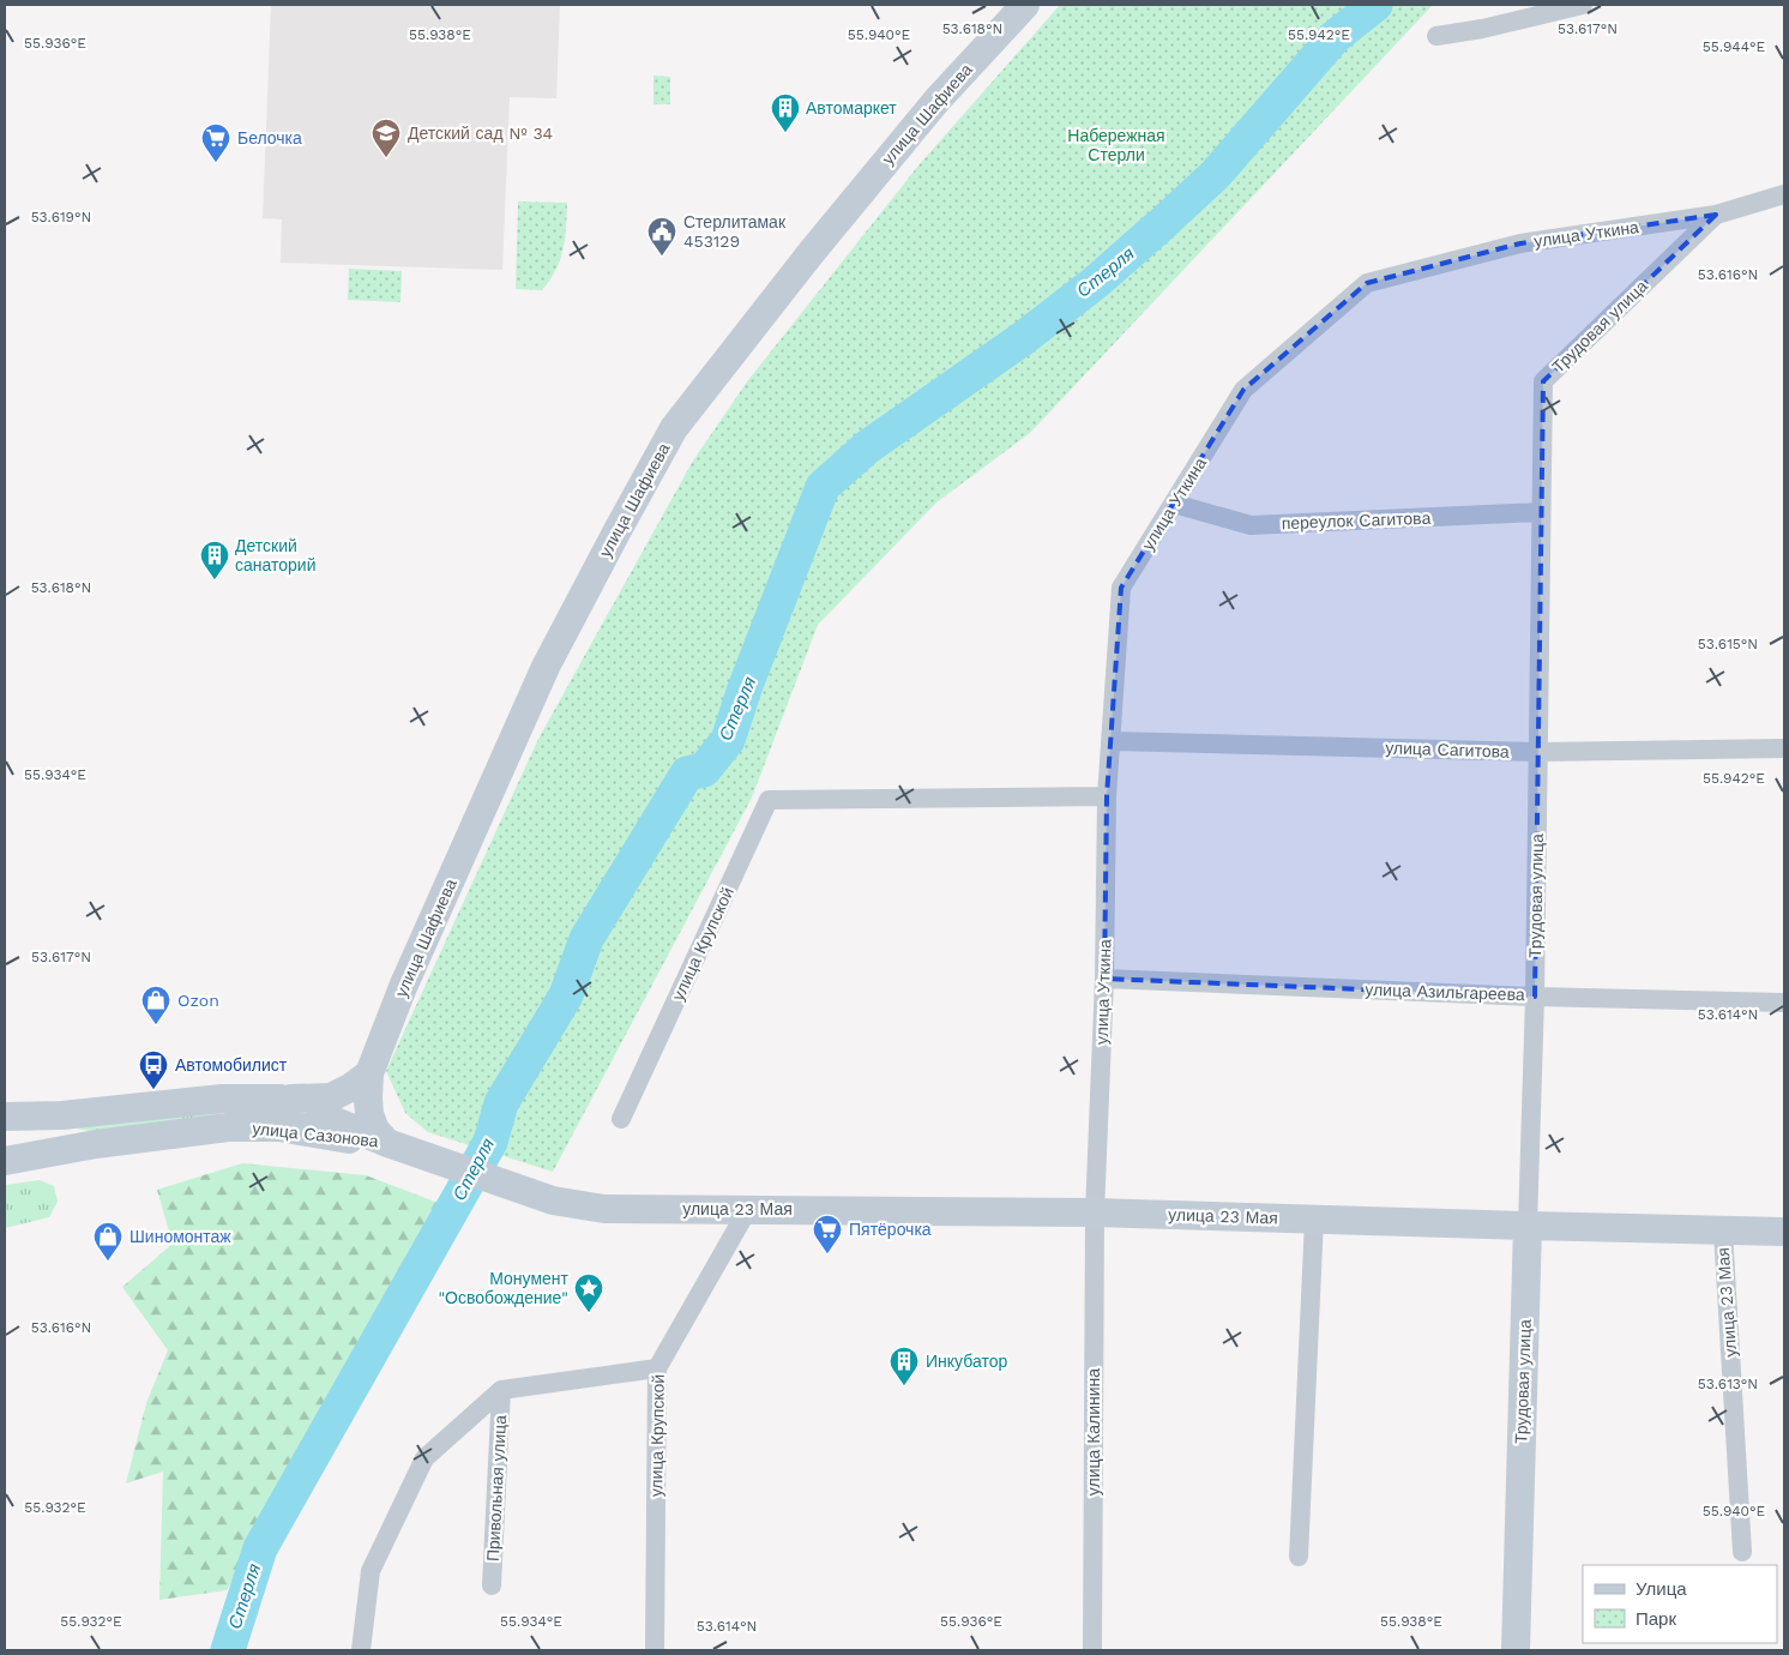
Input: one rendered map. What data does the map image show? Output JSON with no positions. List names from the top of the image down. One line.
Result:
{"streets":{"main road":["улица Шафиева","Трудовая улица","улица Сазонова","улица 23 Мая"],"street":["улица Уткина","переулок Сагитова","улица Сагитова","улица Крупской","улица Азильгареева","улица Калинина","Привольная улица"]},"crossings":[["улица Уткина","Трудовая улица"],["улица Уткина","переулок Сагитова"],["улица Уткина","улица Сагитова"],["улица Уткина","улица Крупской"],["улица Уткина","улица Азильгареева"],["улица Уткина","улица 23 Мая"],["улица Уткина","улица Калинина"],["Трудовая улица","переулок Сагитова"],["Трудовая улица","улица Сагитова"],["Трудовая улица","улица Азильгареева"],["Трудовая улица","улица 23 Мая"],["улица Крупской","улица 23 Мая"],["улица Сазонова","улица 23 Мая"],["улица 23 Мая","улица Калинина"]],"water":["Стерля"],"parks":["Набережная Стерли"],"places":{"building":["Автомаркет","Детский санаторий","Инкубатор"],"school or university":["Детский сад № 34"],"supermarket":["Белочка","Пятёрочка"],"public building":["Стерлитамак 453129"],"shop":["Ozon","Шиномонтаж"],"bus stop":["Автомобилист"],"place":["Монумент \"Освобождение\""]},"legend":["Улица","Парк"],"coordinates":["53.618°N","53.617°N","55.938°E","55.940°E","55.942°E","55.936°E","55.944°E","53.619°N","53.616°N","53.615°N","55.934°E","53.614°N","53.613°N","55.932°E"]}
